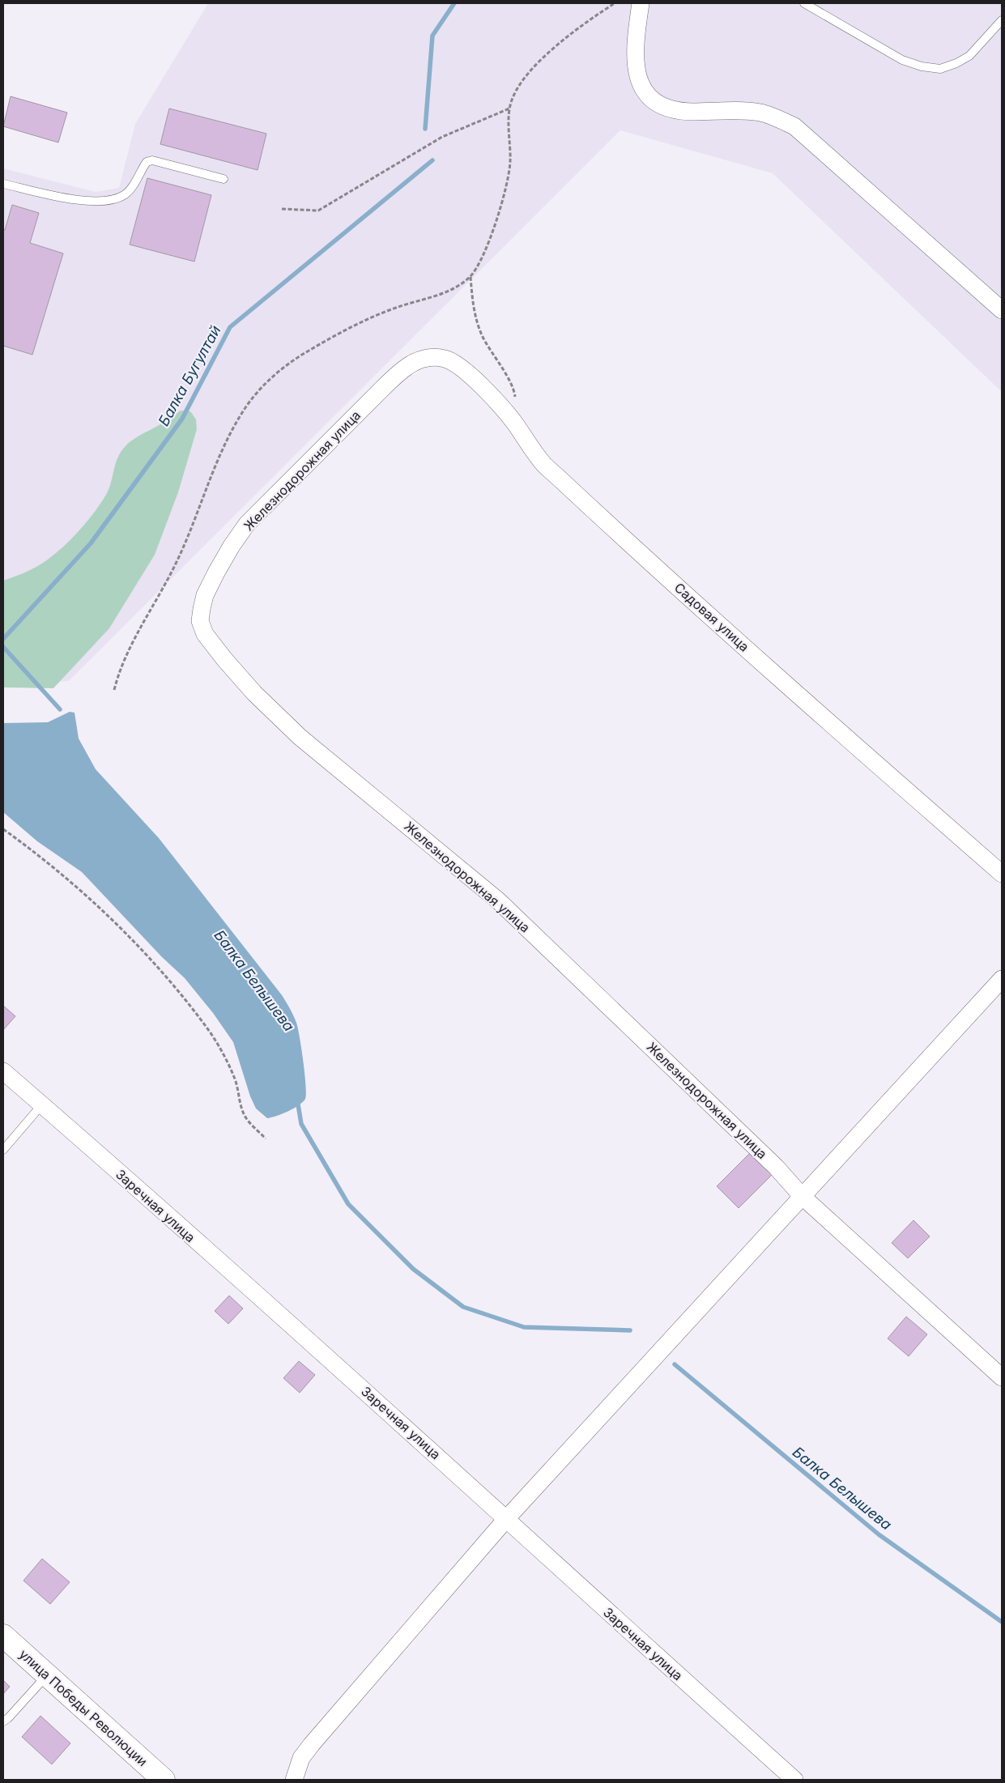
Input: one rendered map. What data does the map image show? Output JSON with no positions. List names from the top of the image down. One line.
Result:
{"streets":{"street":["Железнодорожная улица","Садовая улица","Заречная улица","улица Победы Революции"]},"crossings":[["Железнодорожная улица","Садовая улица"]],"water":["Балка Бугултай","Балка Белышева"]}
